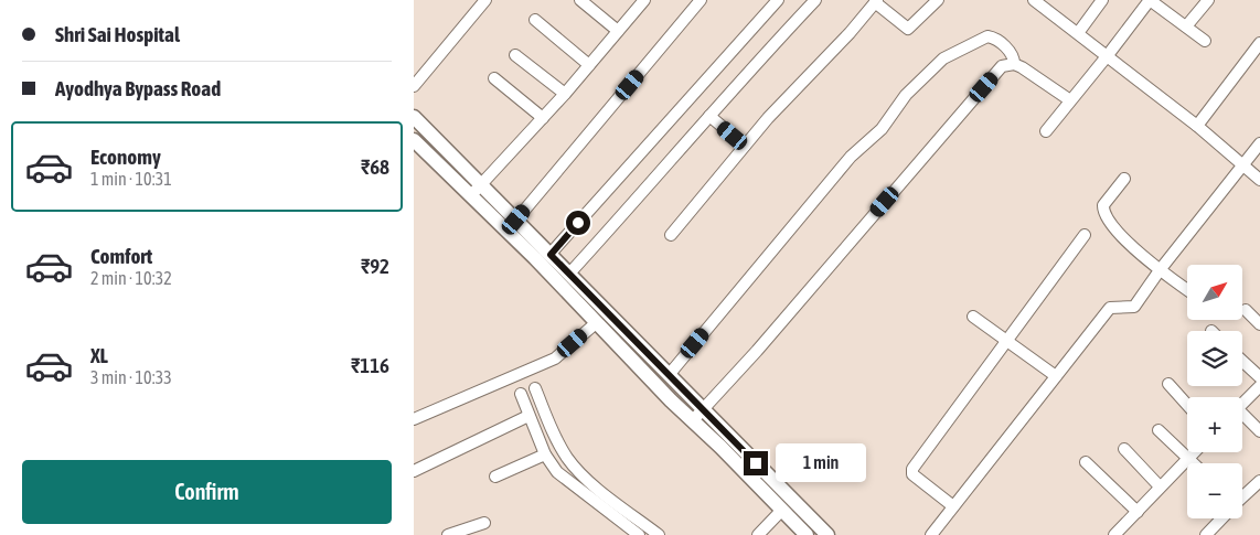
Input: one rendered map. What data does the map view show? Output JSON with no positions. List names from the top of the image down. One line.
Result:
{"north":"top right","page":{"banner":["Shri Sai Hospital","Ayodhya Bypass Road"],"list":[{"name":"Economy","note":"1 min · 10:31","value":"₹68"},{"name":"Comfort","note":"2 min · 10:32","value":"₹92"},{"name":"XL","note":"3 min · 10:33","value":"₹116"}],"map_buttons":["+","−"],"bubble":"1 min","buttons":"Confirm"}}
